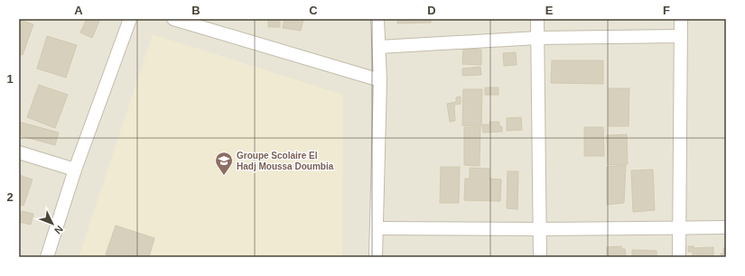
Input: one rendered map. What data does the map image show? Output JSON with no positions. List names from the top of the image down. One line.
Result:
{"places":{"school or university":["Groupe Scolaire El Hadj Moussa Doumbia"]},"north":"bottom right","grid":{"columns":["A","B","C","D","E","F"],"rows":["1","2"]}}
